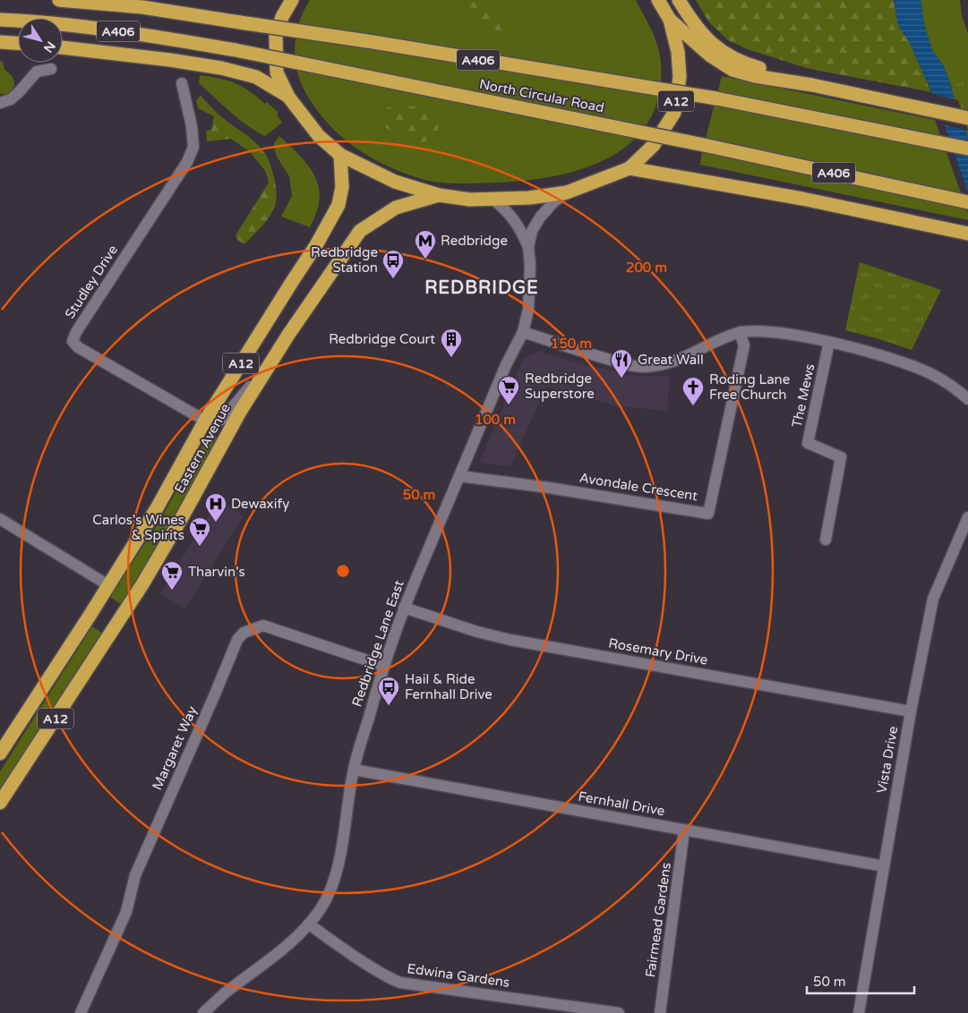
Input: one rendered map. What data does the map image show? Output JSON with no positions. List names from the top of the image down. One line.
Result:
{"streets":{"highway":["A406","North Circular Road","A12","Eastern Avenue"],"street":["Studley Drive","The Mews","Avondale Crescent","Redbridge Lane East","Rosemary Drive","Margaret Way","Vista Drive","Fernhall Drive","Fairmead Gardens","Edwina Gardens"]},"crossings":[["A406","A12"],["A12","Eastern Avenue"],["A12","Redbridge Lane East"],["Studley Drive","Eastern Avenue"],["Avondale Crescent","Redbridge Lane East"],["Redbridge Lane East","Rosemary Drive"],["Redbridge Lane East","Margaret Way"],["Redbridge Lane East","Fernhall Drive"],["Redbridge Lane East","Edwina Gardens"],["Rosemary Drive","Vista Drive"],["Vista Drive","Fernhall Drive"],["Fernhall Drive","Fairmead Gardens"]],"districts":["REDBRIDGE"],"places":{"metro station":["Redbridge"],"bus stop":["Redbridge Station","Hail & Ride Fernhall Drive"],"building":["Redbridge Court"],"restaurant":["Great Wall"],"supermarket":["Redbridge Superstore","Carlos's Wines & Spirits","Tharvin's"],"church":["Roding Lane Free Church"],"hospital":["Dewaxify"]},"scale_bar":"50 m","north":"bottom right","rings":["200 m","150 m","100 m","50 m"]}
